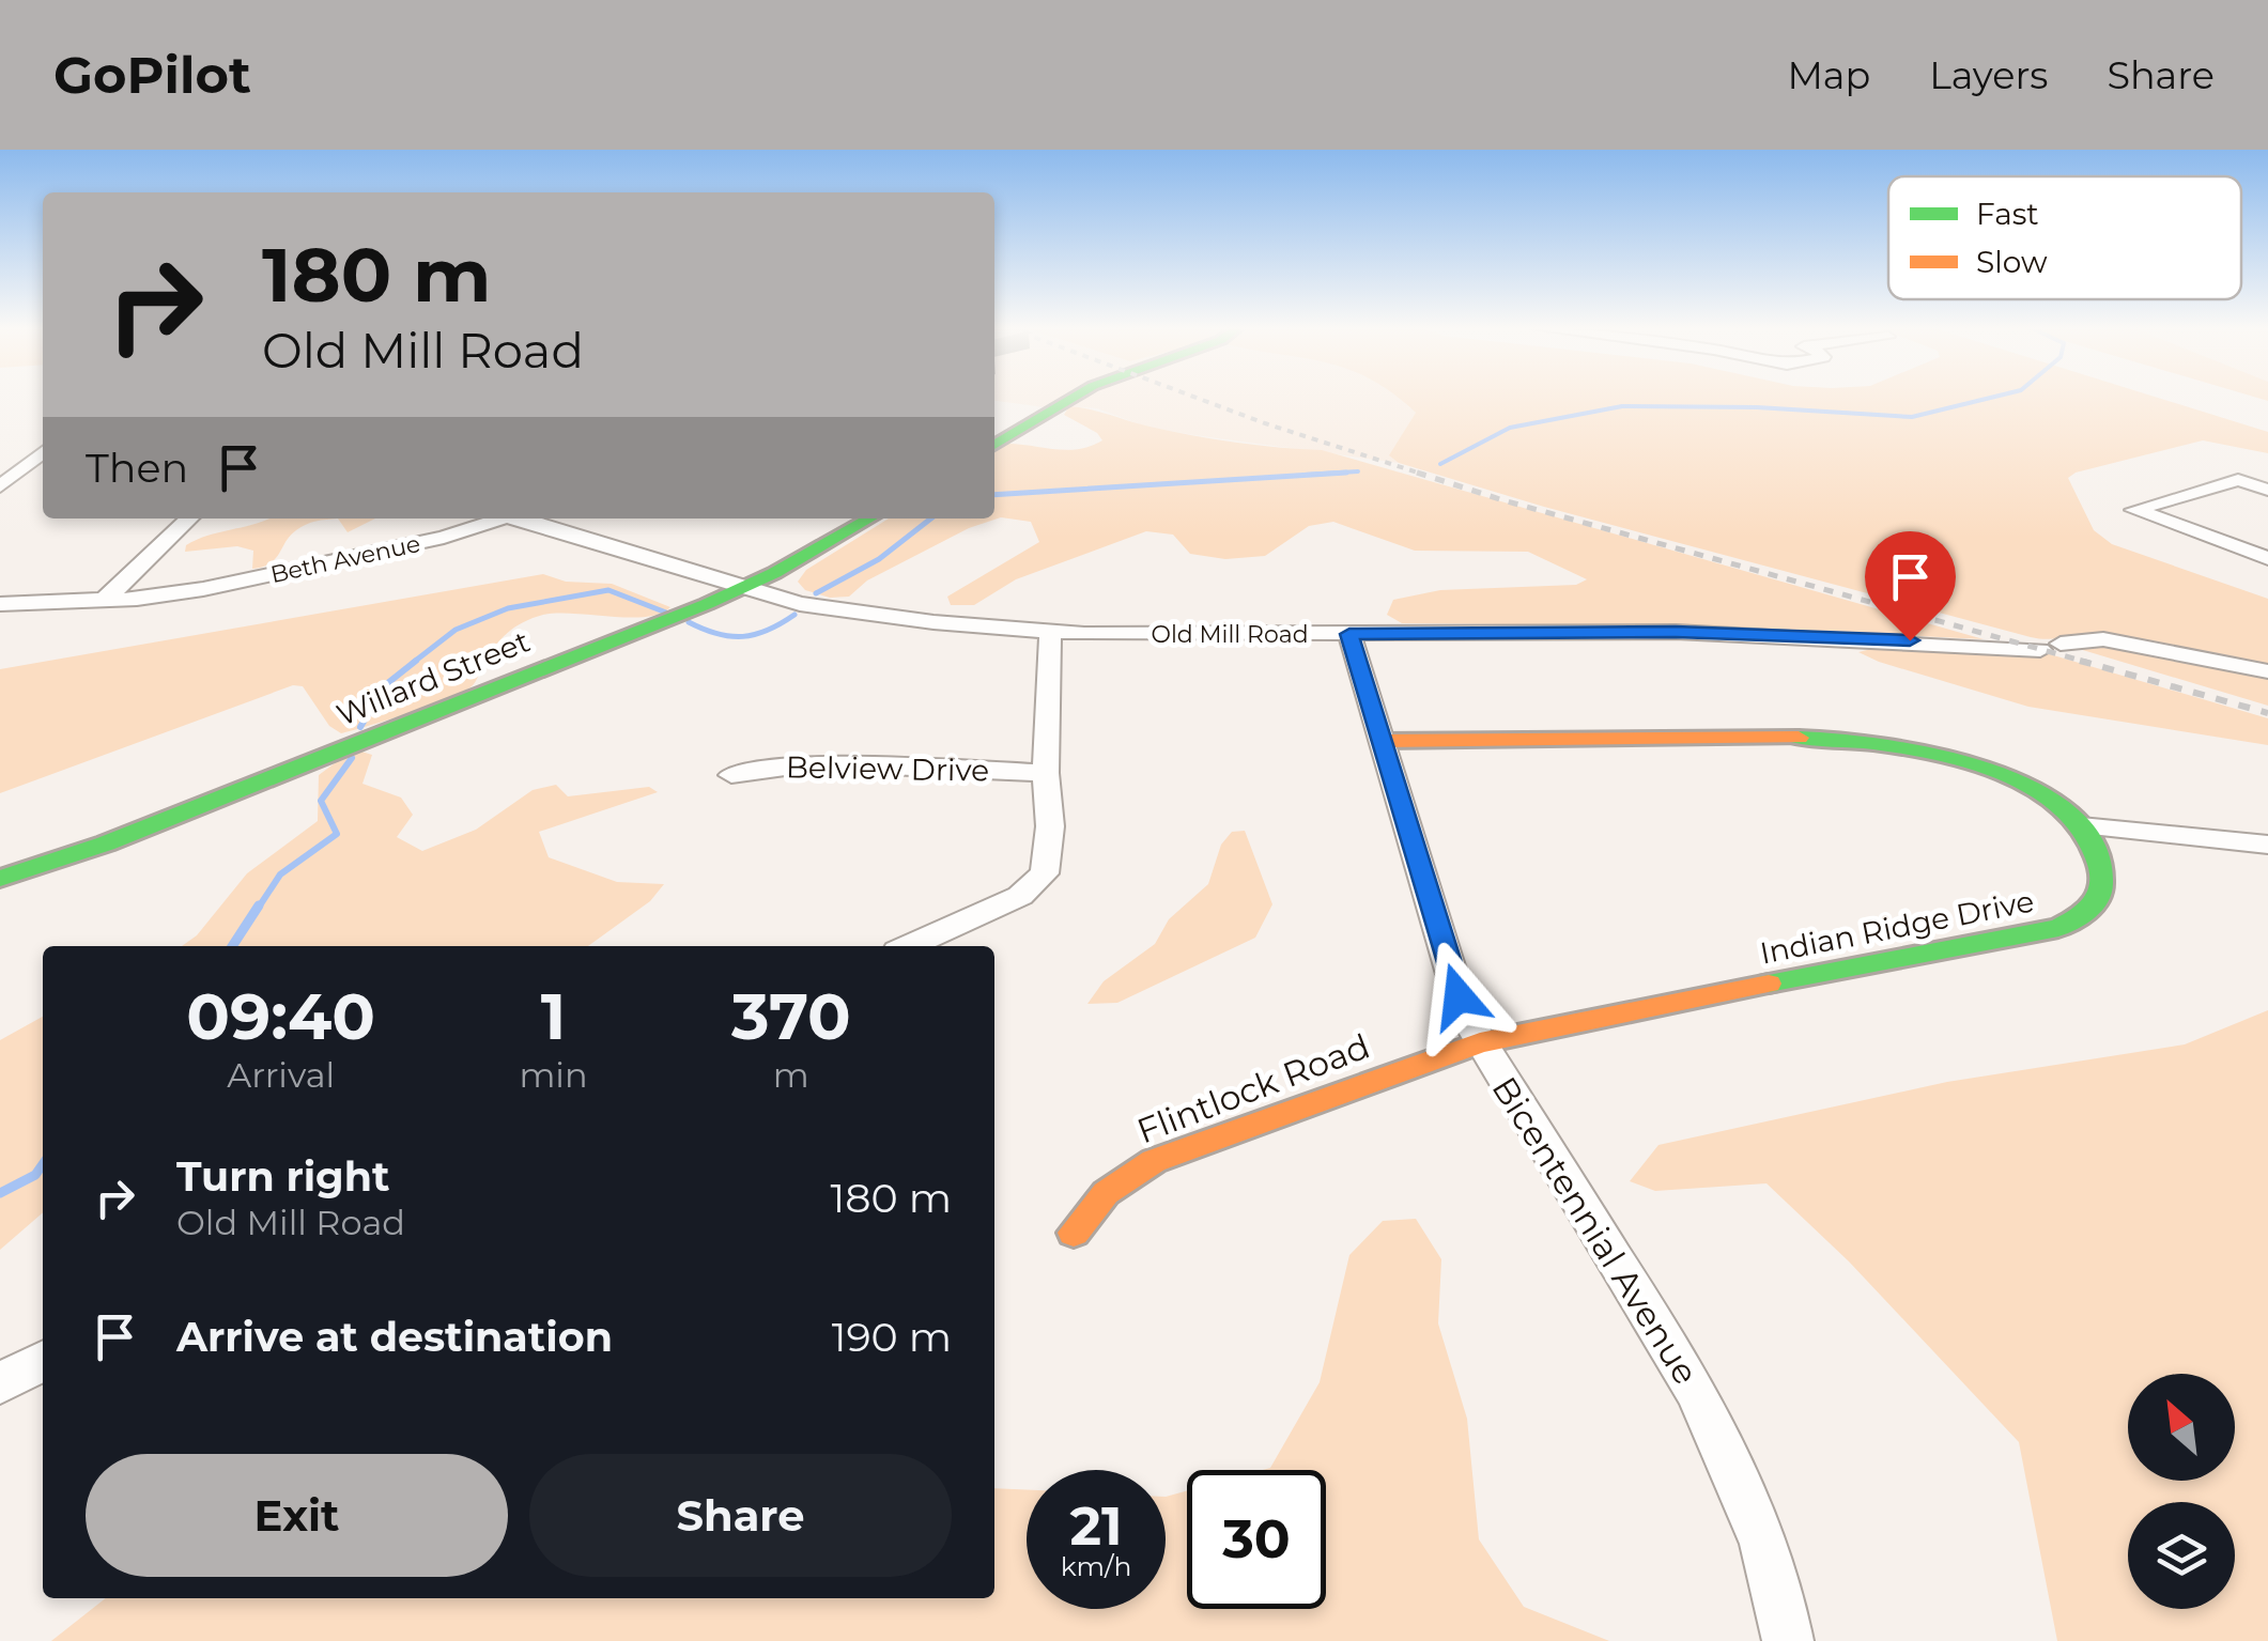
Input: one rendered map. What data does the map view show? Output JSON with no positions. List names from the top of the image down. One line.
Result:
{"streets":{"street":["Beth Avenue","Old Mill Road","Willard Street","Belview Drive","Indian Ridge Drive","Flintlock Road","Bicentennial Avenue"]},"crossings":[["Beth Avenue","Old Mill Road"],["Beth Avenue","Willard Street"],["Old Mill Road","Willard Street"],["Old Mill Road","Bicentennial Avenue"],["Indian Ridge Drive","Flintlock Road"],["Indian Ridge Drive","Bicentennial Avenue"],["Flintlock Road","Bicentennial Avenue"]],"legend":["Fast","Slow"],"north":"top left","page":{"header":"GoPilot","nav":["Map","Layers","Share"],"turn":["180 m","Old Mill Road"],"then":"Then","eta":["09:40","Arrival","1","min","370","m"],"list":[{"name":"Turn right","note":"Old Mill Road","value":"180 m"},{"name":"Arrive at destination","value":"190 m"}],"buttons":["Exit","Share"],"speed":"21 km/h","limit":"30"}}
